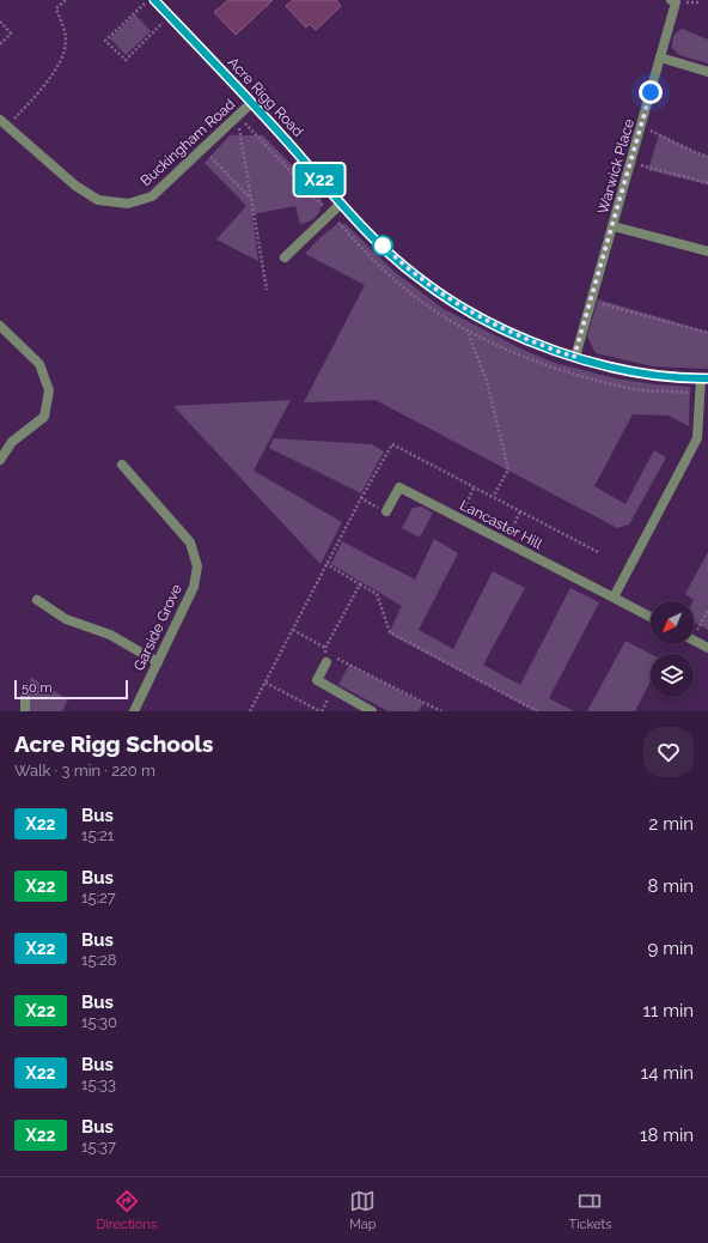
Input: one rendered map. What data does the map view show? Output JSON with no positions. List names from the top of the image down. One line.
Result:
{"streets":{"street":["Acre Rigg Road","Buckingham Road","Warwick Place","Lancaster Hill","Garside Grove"]},"crossings":[["Acre Rigg Road","Buckingham Road"],["Acre Rigg Road","Warwick Place"]],"lines":["bus line X22"],"scale_bar":"50 m","north":"bottom left","page":{"on_map":"X22","scale":"50 m","heading":["Acre Rigg Schools","Walk · 3 min · 220 m"],"list":[{"mark":"X22","name":"Bus","note":"15:21","value":"2 min"},{"mark":"X22","name":"Bus","note":"15:27","value":"8 min"},{"mark":"X22","name":"Bus","note":"15:28","value":"9 min"},{"mark":"X22","name":"Bus","note":"15:30","value":"11 min"},{"mark":"X22","name":"Bus","note":"15:33","value":"14 min"},{"mark":"X22","name":"Bus","note":"15:37","value":"18 min"}],"tabs":["Directions","Map","Tickets"]}}
